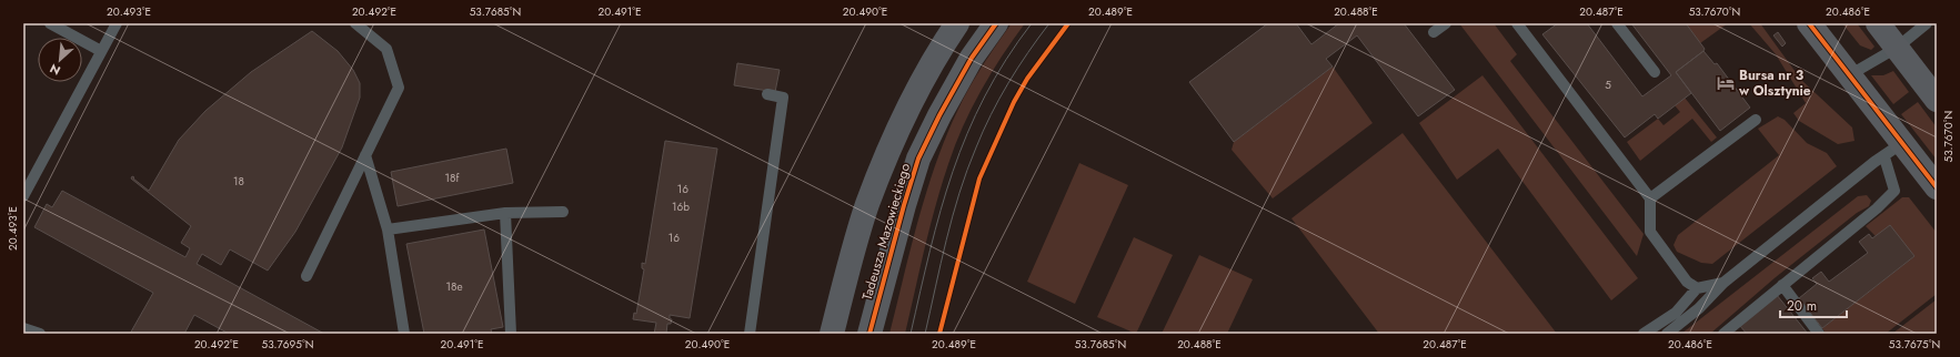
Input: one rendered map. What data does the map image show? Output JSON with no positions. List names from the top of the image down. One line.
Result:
{"streets":{"street":["Tadeusza Mazowieckiego"]},"places":{"hotel":["Bursa nr 3 w Olsztynie"]},"house_numbers":["5","18f","18","16","16b","16","18e"],"scale_bar":"20 m","north":"bottom left","coordinates":["20.493°E","20.492°E","53.7685°N","20.491°E","20.490°E","20.489°E","20.488°E","20.487°E","53.7670°N","20.486°E","53.7695°N","53.7675°N"]}
